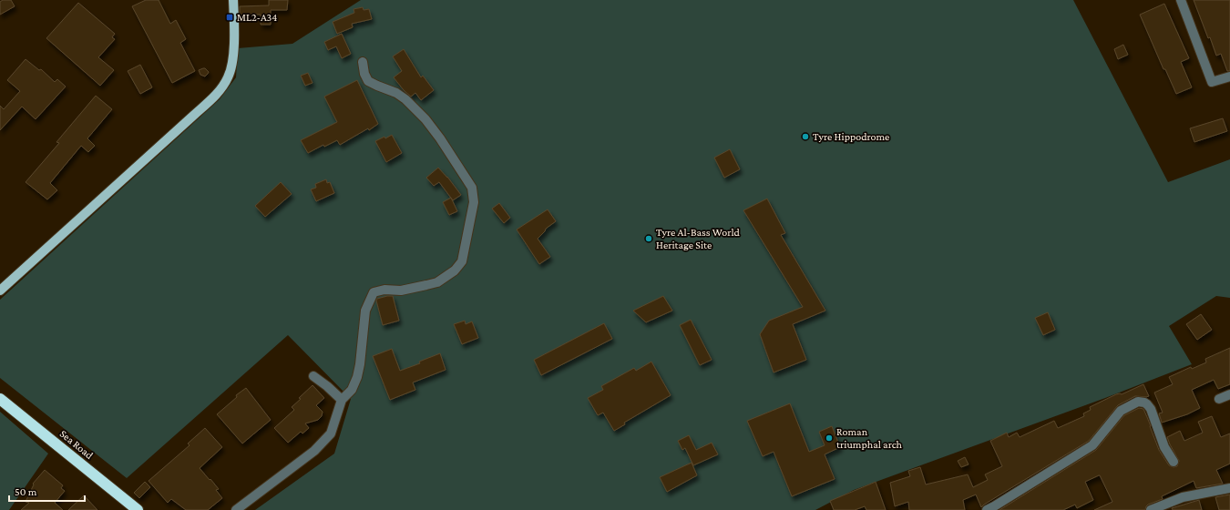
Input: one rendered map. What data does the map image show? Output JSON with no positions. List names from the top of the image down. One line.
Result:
{"streets":{"highway":["Sea Road"]},"places":{"transit":["ML2-A34"],"other":["Tyre Hippodrome","Tyre Al-Bass World Heritage Site","Roman triumphal arch"]},"scale_bar":"50 m"}
